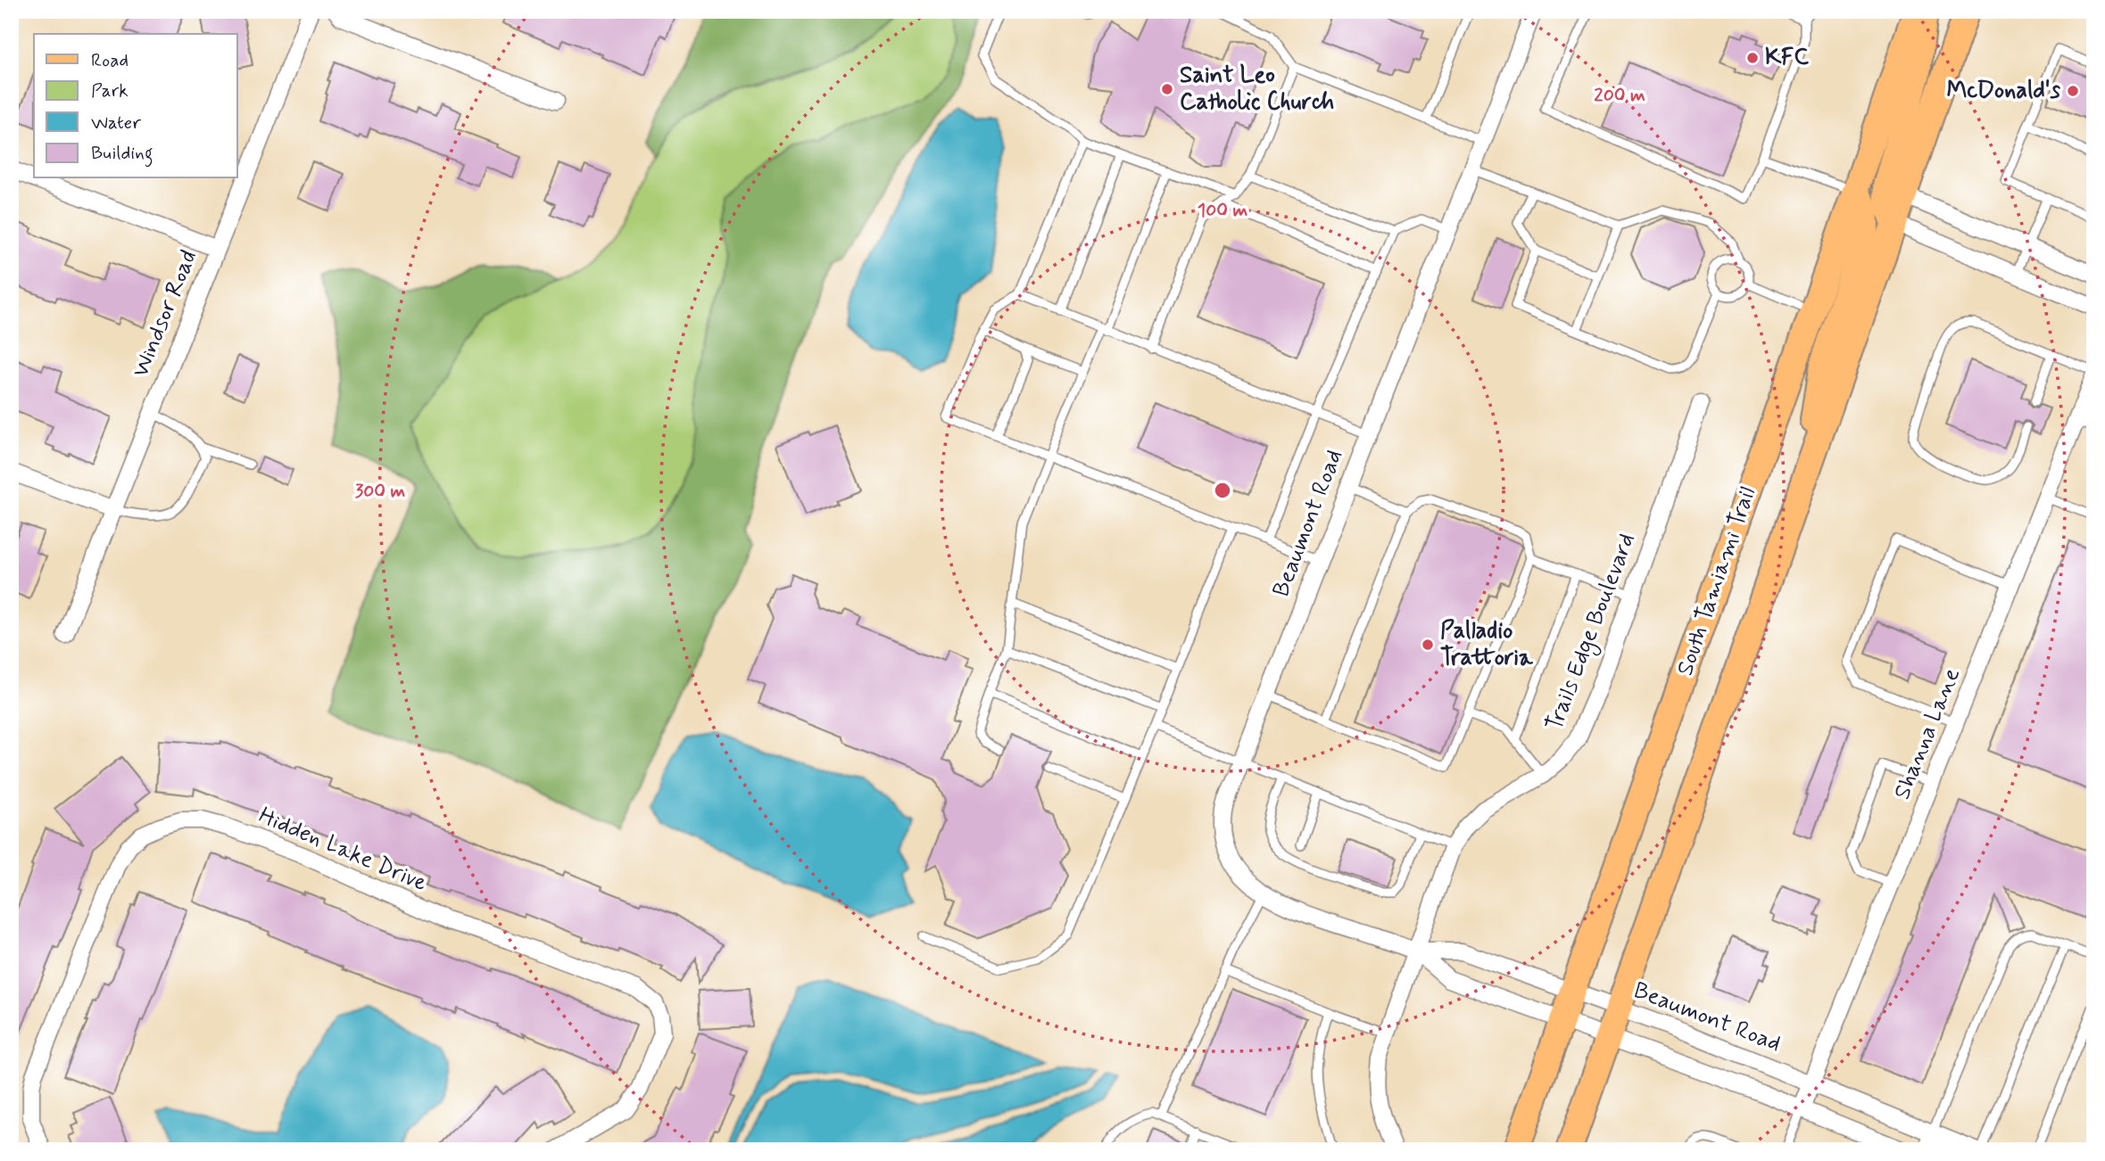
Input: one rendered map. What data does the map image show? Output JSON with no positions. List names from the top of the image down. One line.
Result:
{"streets":{"main road":["South Tamiami Trail"],"street":["Windsor Road","Beaumont Road","Trails Edge Boulevard","Shanna Lane","Hidden Lake Drive"]},"crossings":[["Beaumont Road","South Tamiami Trail"],["Beaumont Road","Trails Edge Boulevard"],["Beaumont Road","Shanna Lane"]],"places":["KFC","Saint Leo Catholic Church","McDonald's","Palladio Trattoria"],"legend":["Road","Park","Water","Building"],"rings":["200 m","100 m","300 m"]}
